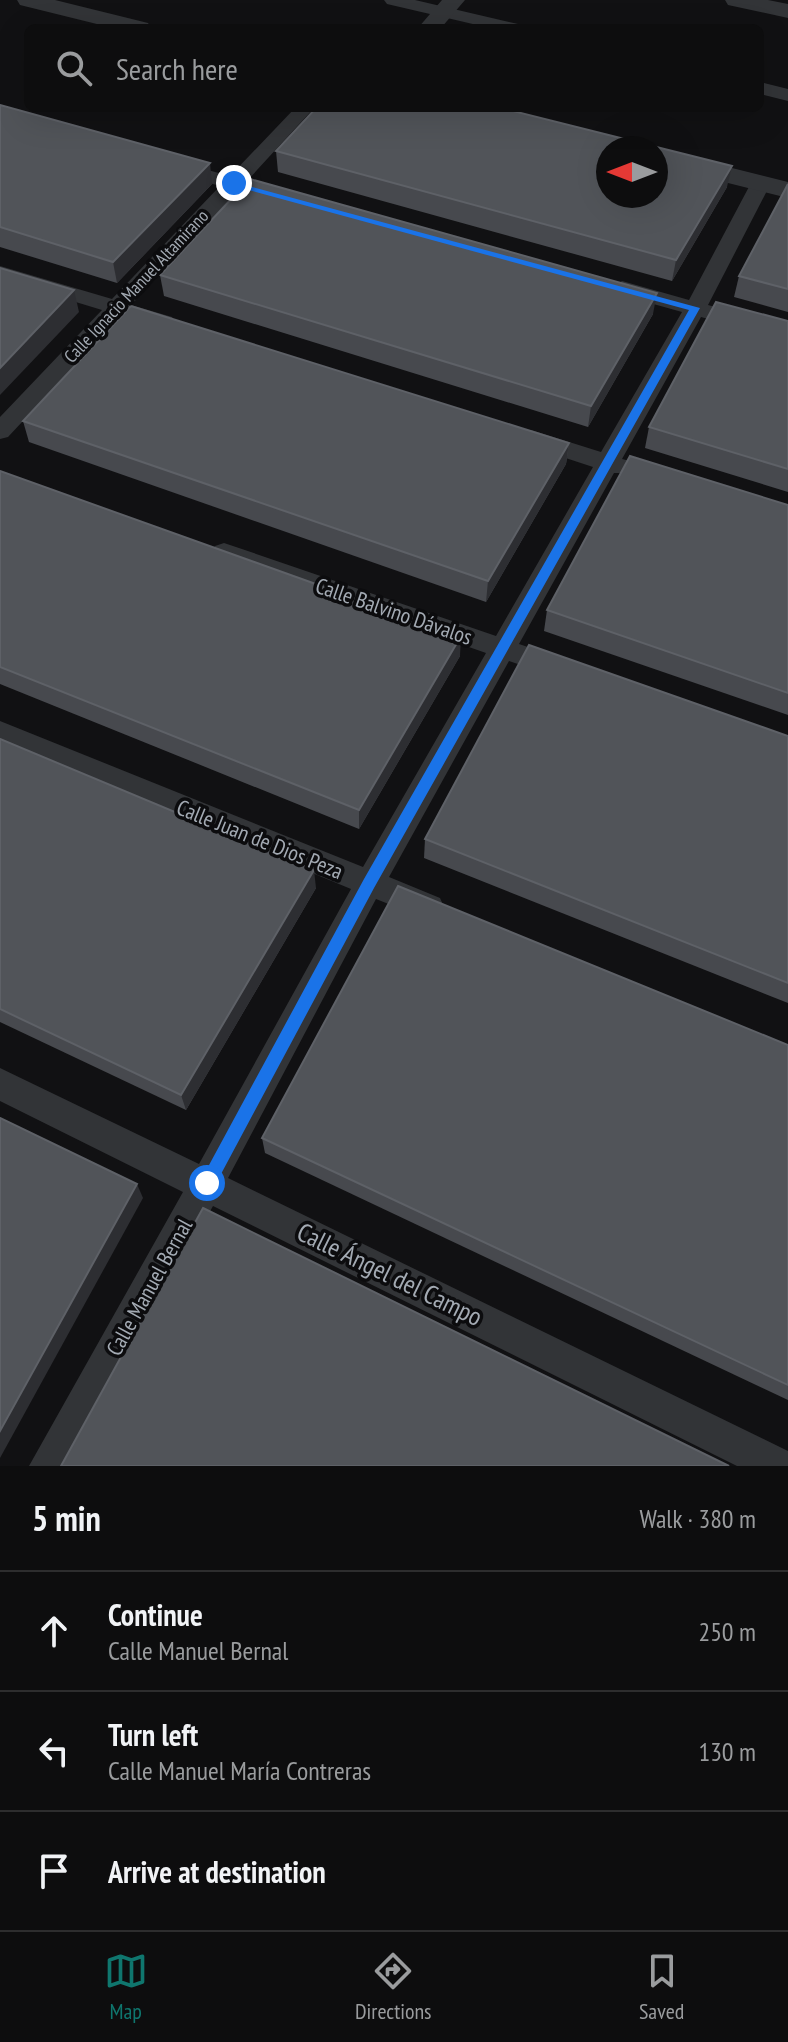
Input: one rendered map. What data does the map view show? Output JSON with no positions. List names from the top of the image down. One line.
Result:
{"streets":{"street":["Calle Ignacio Manuel Altamirano","Calle Balvino Dávalos","Calle Juan de Dios Peza","Calle Ángel del Campo","Calle Manuel Bernal"]},"crossings":[["Calle Balvino Dávalos","Calle Manuel Bernal"],["Calle Juan de Dios Peza","Calle Manuel Bernal"],["Calle Ángel del Campo","Calle Manuel Bernal"]],"north":"left","page":{"search":"Search here","heading":["5 min","Walk · 380 m"],"list":[["Continue","Calle Manuel Bernal","250 m"],["Turn left","Calle Manuel María Contreras","130 m"],"Arrive at destination"],"nav":["Map","Directions","Saved"]}}
